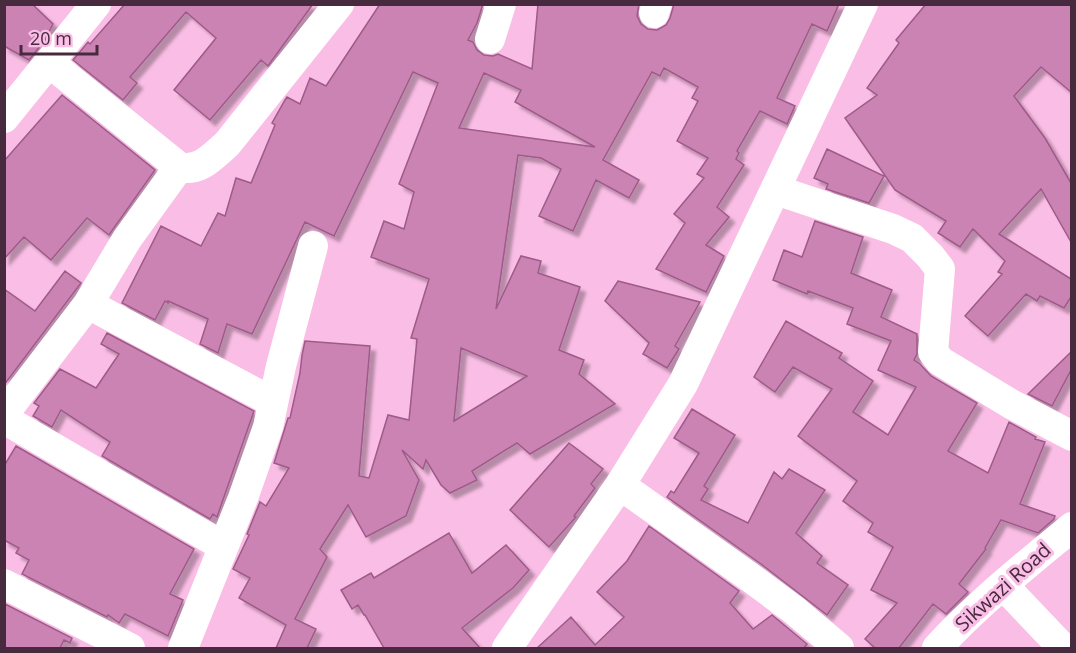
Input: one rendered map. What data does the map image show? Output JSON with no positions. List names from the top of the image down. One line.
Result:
{"streets":{"street":["Sikwazi Road"]},"scale_bar":"20 m"}
